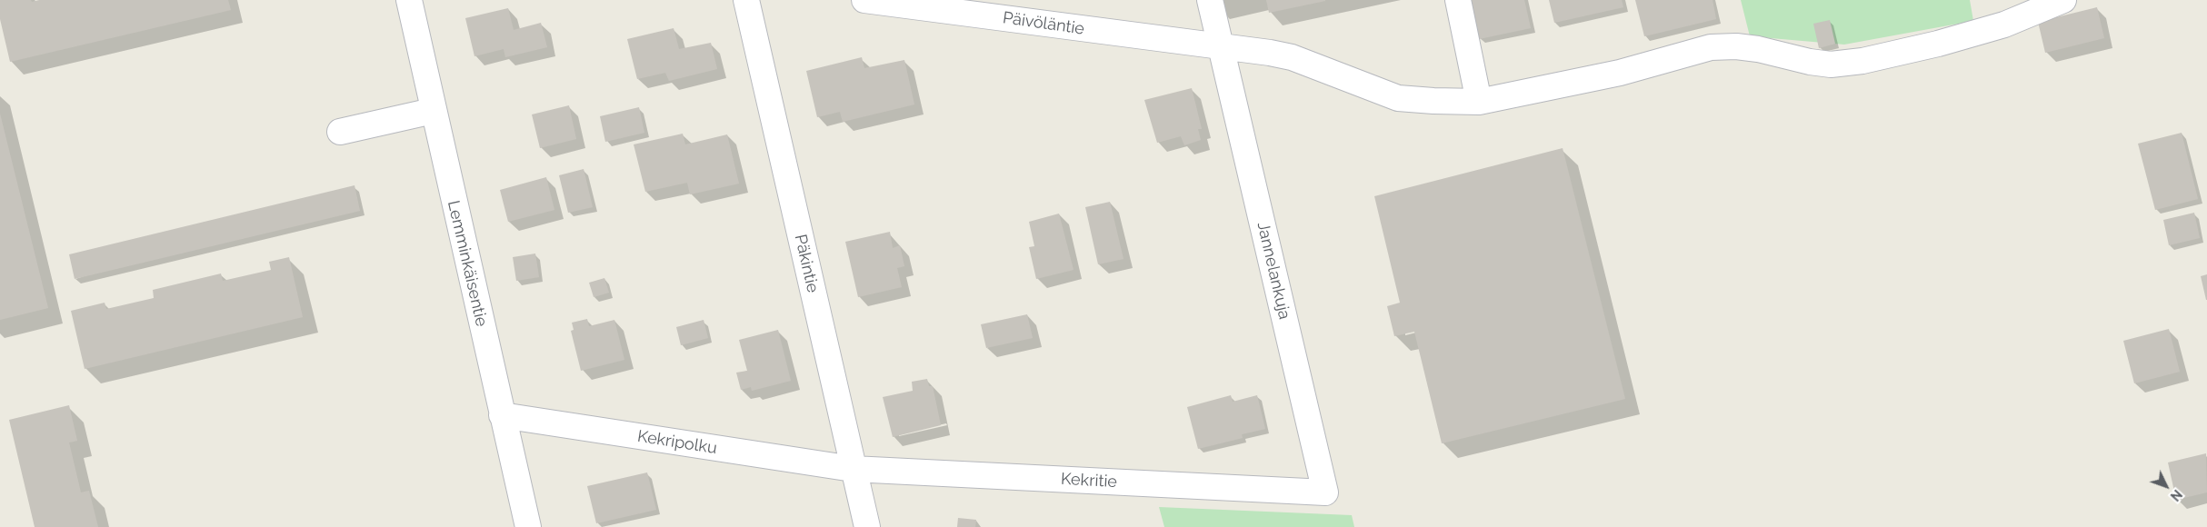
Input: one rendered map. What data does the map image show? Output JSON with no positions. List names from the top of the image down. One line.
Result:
{"streets":{"street":["Päivöläntie","Lemminkäisentie","Päkintie","Jannelankuja","Kekripolku","Kekritie"]},"crossings":[["Päivöläntie","Jannelankuja"],["Lemminkäisentie","Kekripolku"],["Päkintie","Kekripolku"],["Päkintie","Kekritie"],["Jannelankuja","Kekritie"],["Kekripolku","Kekritie"]],"north":"bottom right"}
